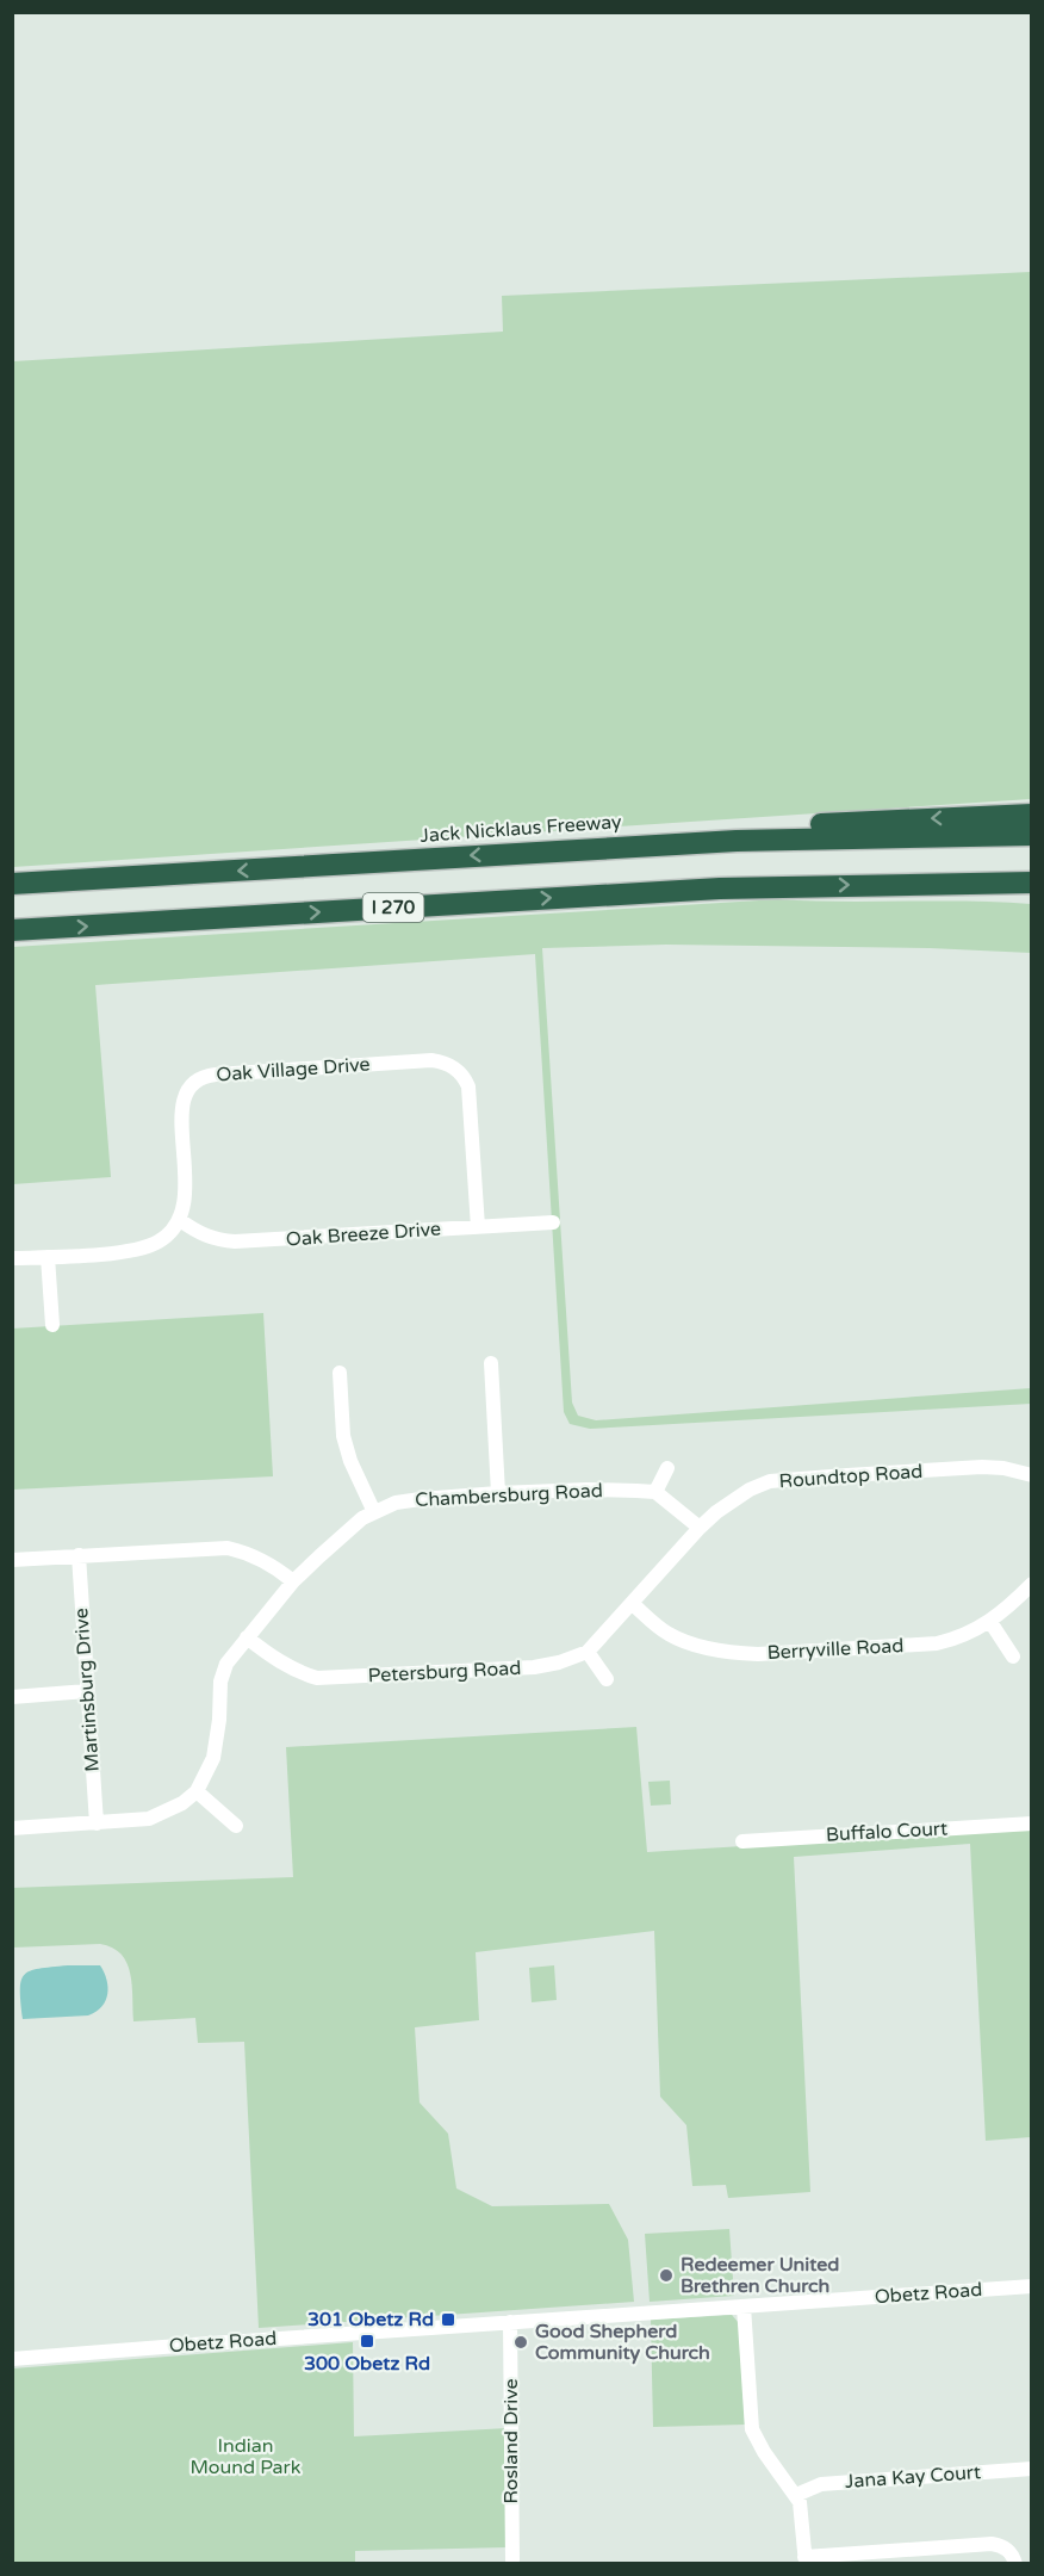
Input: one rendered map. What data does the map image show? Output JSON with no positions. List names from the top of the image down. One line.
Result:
{"streets":{"highway":["Jack Nicklaus Freeway","I 270"],"street":["Oak Village Drive","Oak Breeze Drive","Roundtop Road","Chambersburg Road","Berryville Road","Petersburg Road","Martinsburg Drive","Buffalo Court","Obetz Road","Rosland Drive","Jana Kay Court"]},"crossings":[["Oak Village Drive","Oak Breeze Drive"],["Roundtop Road","Berryville Road"],["Roundtop Road","Petersburg Road"],["Chambersburg Road","Petersburg Road"],["Berryville Road","Petersburg Road"],["Obetz Road","Rosland Drive"]],"parks":["Indian Mound Park"],"places":{"other":["Redeemer United Brethren Church","Good Shepherd Community Church"],"transit":["301 Obetz Rd","300 Obetz Rd"]}}
